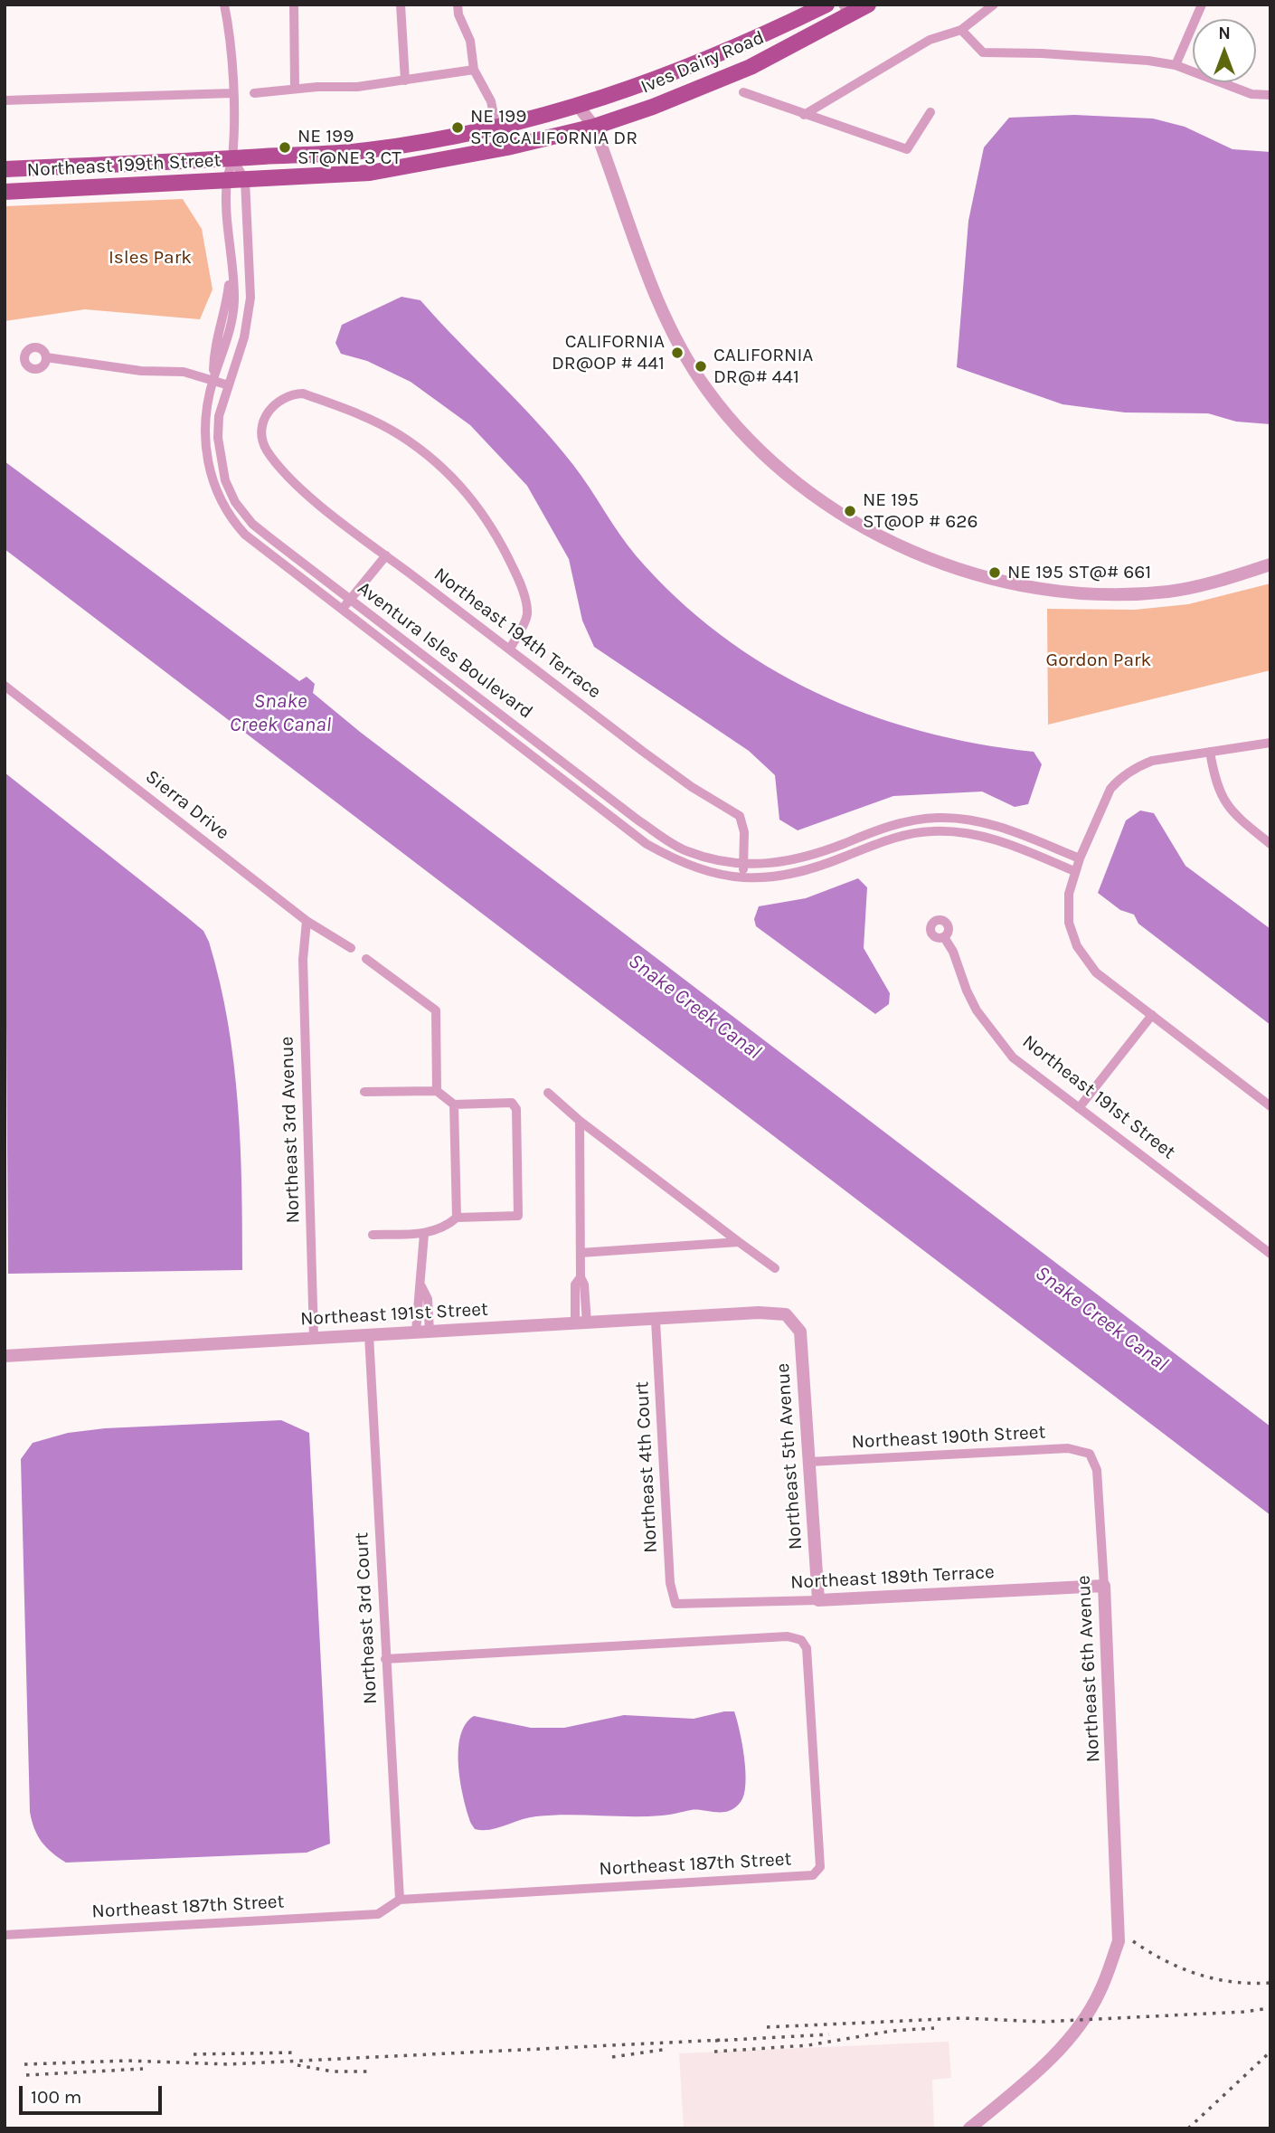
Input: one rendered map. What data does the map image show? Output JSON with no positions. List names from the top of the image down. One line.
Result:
{"streets":{"main road":["Ives Dairy Road","Northeast 199th Street"],"street":["Northeast 194th Terrace","Aventura Isles Boulevard","Sierra Drive","Northeast 191st Street","Northeast 3rd Avenue","Northeast 190th Street","Northeast 5th Avenue","Northeast 4th Court","Northeast 189th Terrace","Northeast 3rd Court","Northeast 6th Avenue","Northeast 187th Street"]},"crossings":[["Ives Dairy Road","Northeast 199th Street"],["Ives Dairy Road","Aventura Isles Boulevard"],["Northeast 199th Street","Aventura Isles Boulevard"],["Northeast 194th Terrace","Aventura Isles Boulevard"],["Sierra Drive","Northeast 3rd Avenue"],["Northeast 191st Street","Northeast 3rd Avenue"],["Northeast 191st Street","Northeast 5th Avenue"],["Northeast 191st Street","Northeast 4th Court"],["Northeast 191st Street","Northeast 3rd Court"],["Northeast 190th Street","Northeast 5th Avenue"],["Northeast 190th Street","Northeast 6th Avenue"],["Northeast 5th Avenue","Northeast 189th Terrace"],["Northeast 4th Court","Northeast 189th Terrace"],["Northeast 189th Terrace","Northeast 6th Avenue"],["Northeast 3rd Court","Northeast 187th Street"]],"water":["Snake Creek Canal"],"parks":["Isles Park","Gordon Park"],"places":["NE 199 ST@CALIFORNIA DR","NE 199 ST@NE 3 CT","CALIFORNIA DR@OP # 441","CALIFORNIA DR@# 441","NE 195 ST@OP # 626","NE 195 ST@# 661"],"scale_bar":"100 m","north":"top"}
